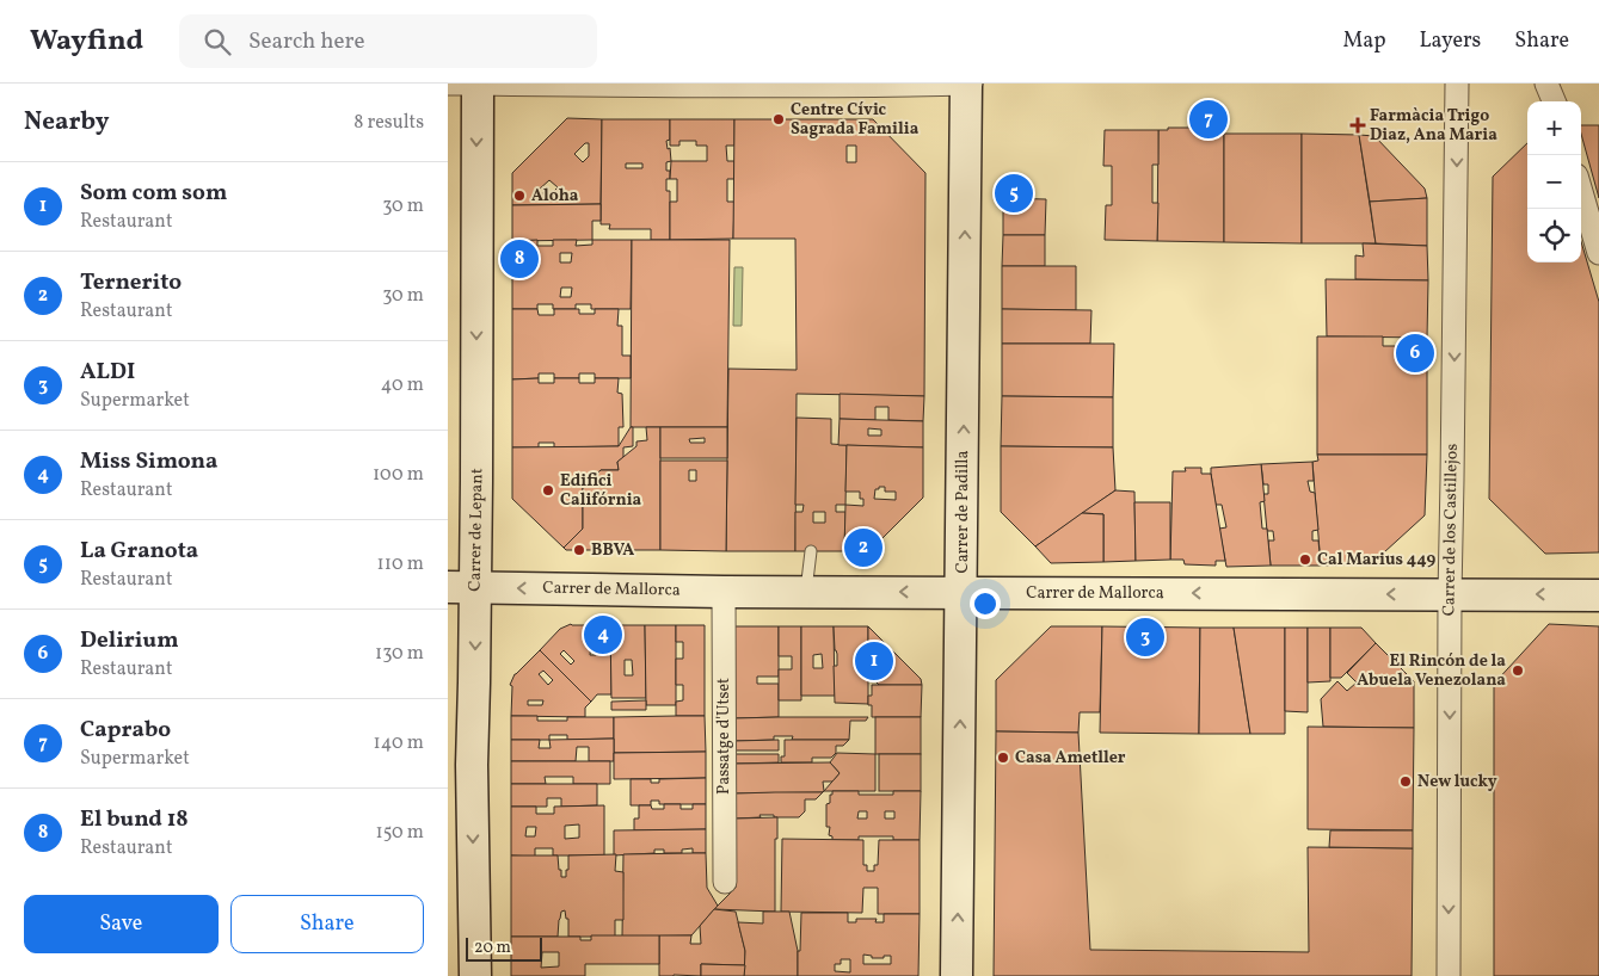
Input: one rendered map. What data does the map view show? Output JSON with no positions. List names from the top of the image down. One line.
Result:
{"streets":{"main road":["Carrer de Padilla","Carrer de Lepant","Carrer de Mallorca"],"street":["Carrer de los Castillejos","Passatge d'Utset"]},"crossings":[["Carrer de Padilla","Carrer de Mallorca"],["Carrer de Lepant","Carrer de Mallorca"],["Carrer de los Castillejos","Carrer de Mallorca"],["Carrer de Mallorca","Passatge d'Utset"]],"one_way":["Carrer de Padilla","Carrer de Lepant","Carrer de los Castillejos","Carrer de Mallorca"],"places":{"other":["Centre Cívic Sagrada Familia","Aloha","Edifici Califórnia","BBVA","Cal Marius 449","El Rincón de la Abuela Venezolana","Casa Ametller","New lucky"],"health":["Farmàcia Trigo Diaz, Ana Maria"]},"scale_bar":"20 m","page":{"header":"Wayfind","search":"Search here","nav":["Map","Layers","Share"],"heading":["Nearby","8 results"],"pins":["7","5","8","6","2","4","3","1"],"map_buttons":["+","−"],"list":[{"mark":"1","name":"Som com som","note":"Restaurant","value":"30 m"},{"mark":"2","name":"Ternerito","note":"Restaurant","value":"30 m"},{"mark":"3","name":"ALDI","note":"Supermarket","value":"40 m"},{"mark":"4","name":"Miss Simona","note":"Restaurant","value":"100 m"},{"mark":"5","name":"La Granota","note":"Restaurant","value":"110 m"},{"mark":"6","name":"Delirium","note":"Restaurant","value":"130 m"},{"mark":"7","name":"Caprabo","note":"Supermarket","value":"140 m"},{"mark":"8","name":"El bund 18","note":"Restaurant","value":"150 m"}],"buttons":["Save","Share"],"scale":"20 m"}}
